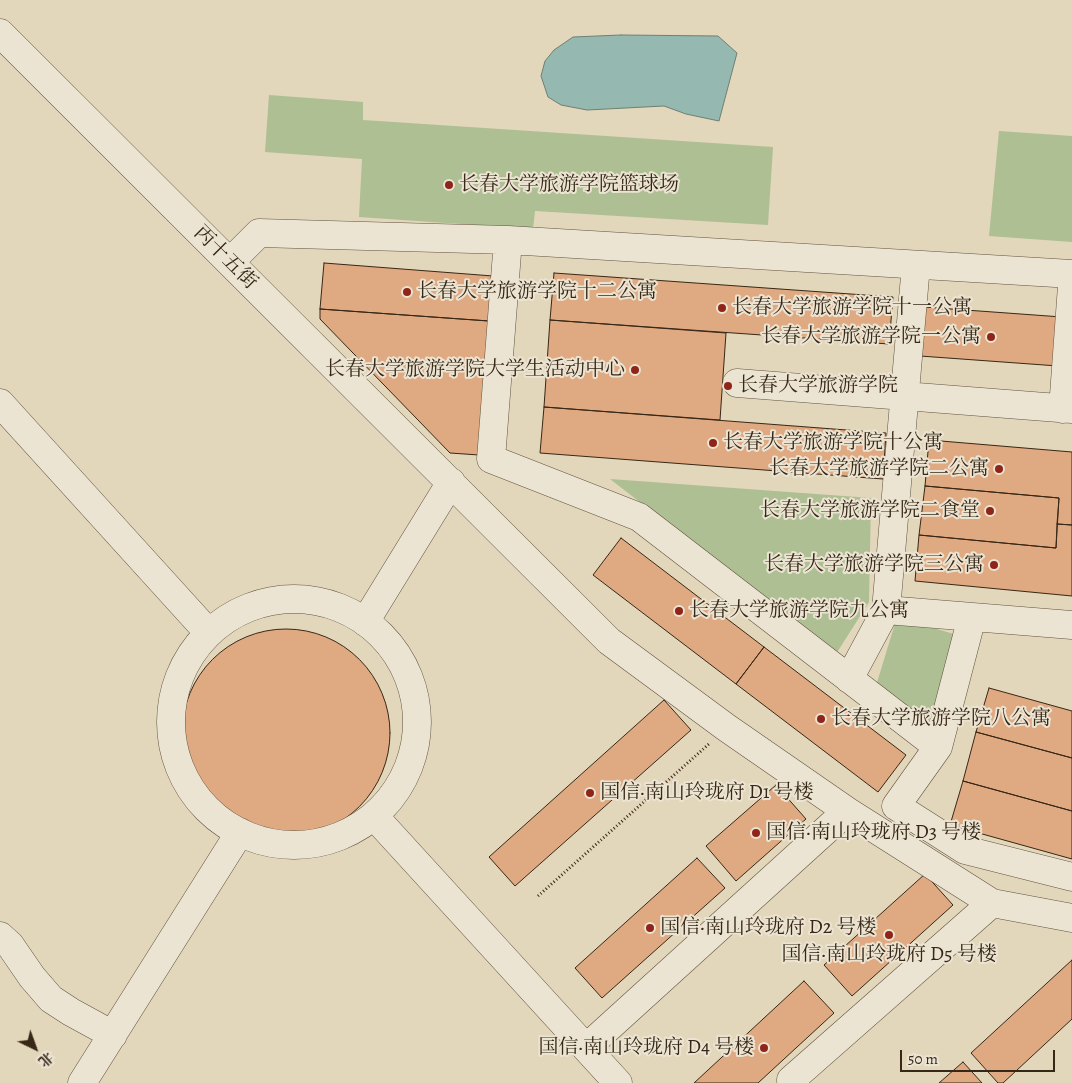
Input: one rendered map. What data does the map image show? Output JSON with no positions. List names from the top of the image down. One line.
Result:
{"streets":{"street":["丙十五街"]},"places":["长春大学旅游学院篮球场","长春大学旅游学院十二公寓","长春大学旅游学院十一公寓","长春大学旅游学院一公寓","长春大学旅游学院大学生活动中心","长春大学旅游学院","长春大学旅游学院十公寓","长春大学旅游学院二公寓","长春大学旅游学院二食堂","长春大学旅游学院三公寓","长春大学旅游学院九公寓","长春大学旅游学院八公寓","国信·南山玲珑府 D1 号楼","国信·南山玲珑府 D3 号楼","国信·南山玲珑府 D2 号楼","国信·南山玲珑府 D5 号楼","国信·南山玲珑府 D4 号楼"],"scale_bar":"50 m","north":"bottom right"}
